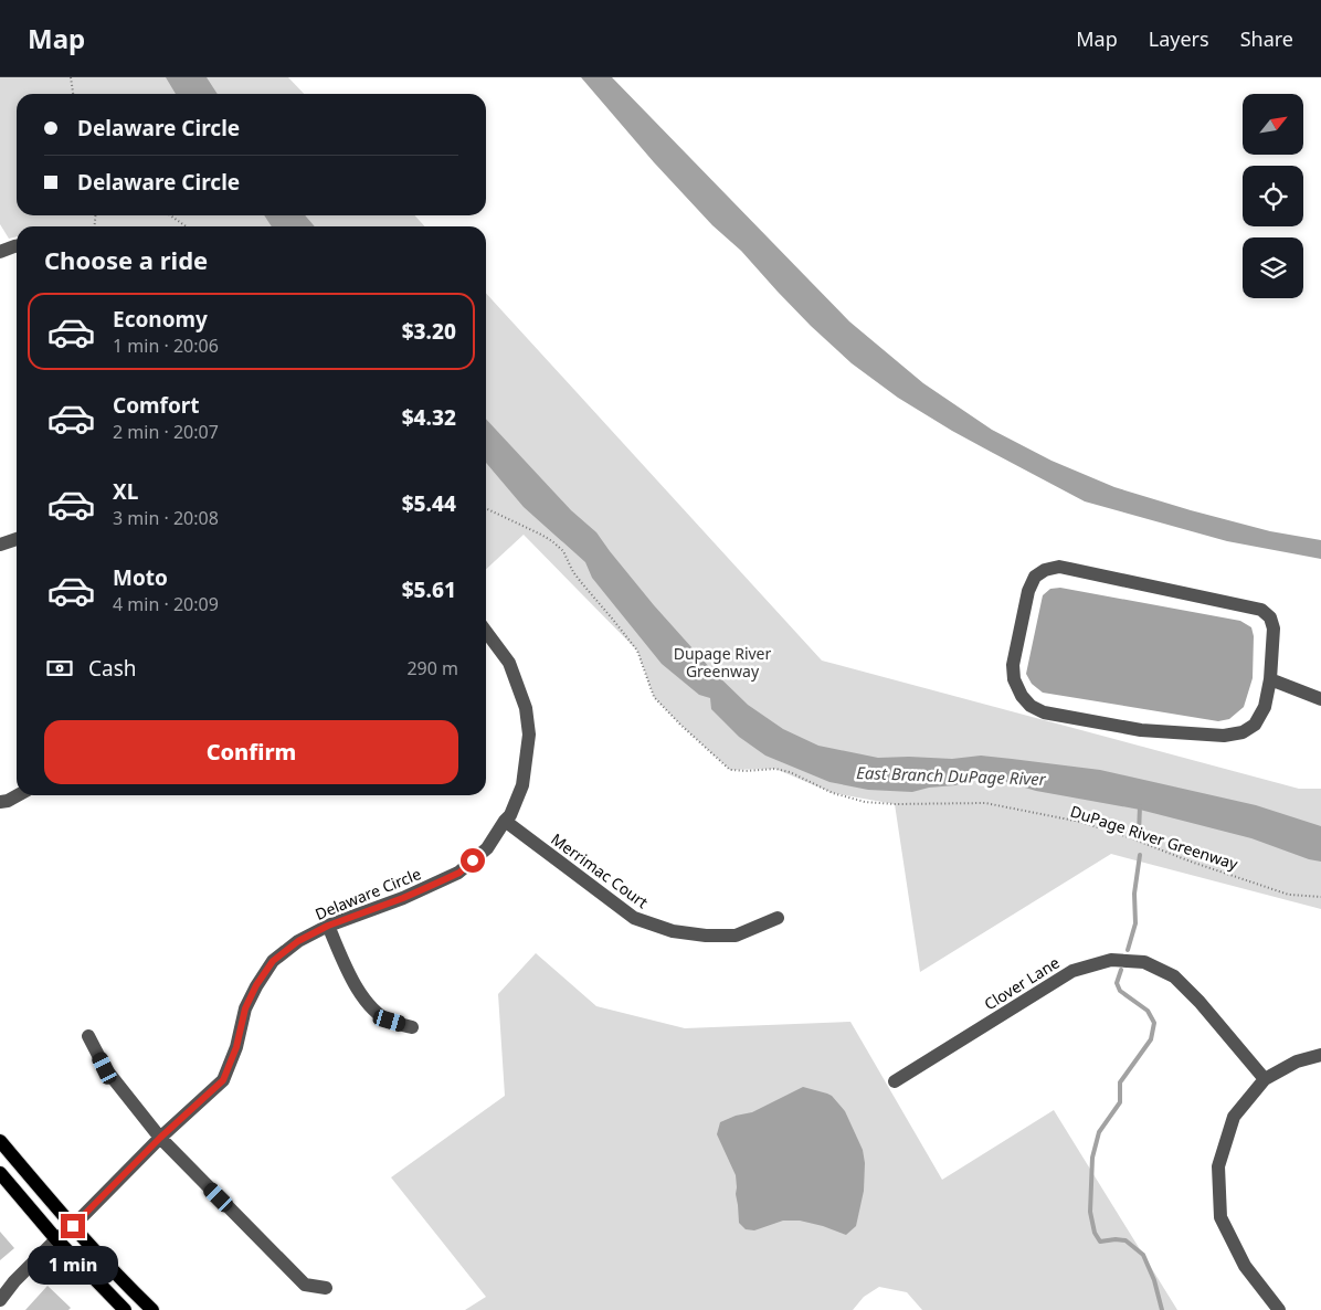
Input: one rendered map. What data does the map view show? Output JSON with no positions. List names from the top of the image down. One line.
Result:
{"streets":{"street":["Merrimac Court","Delaware Circle","Clover Lane"],"path":["DuPage River Greenway"]},"crossings":[["Merrimac Court","Delaware Circle"]],"water":["East Branch DuPage River"],"parks":["Dupage River Greenway"],"north":"top right","page":{"header":"Map","nav":["Map","Layers","Share"],"banner":["Delaware Circle","Delaware Circle"],"heading":"Choose a ride","list":[{"name":"Economy","note":"1 min · 20:06","value":"$3.20"},{"name":"Comfort","note":"2 min · 20:07","value":"$4.32"},{"name":"XL","note":"3 min · 20:08","value":"$5.44"},{"name":"Moto","note":"4 min · 20:09","value":"$5.61"}],"pay":["Cash","290 m"],"buttons":"Confirm","bubble":"1 min"}}
